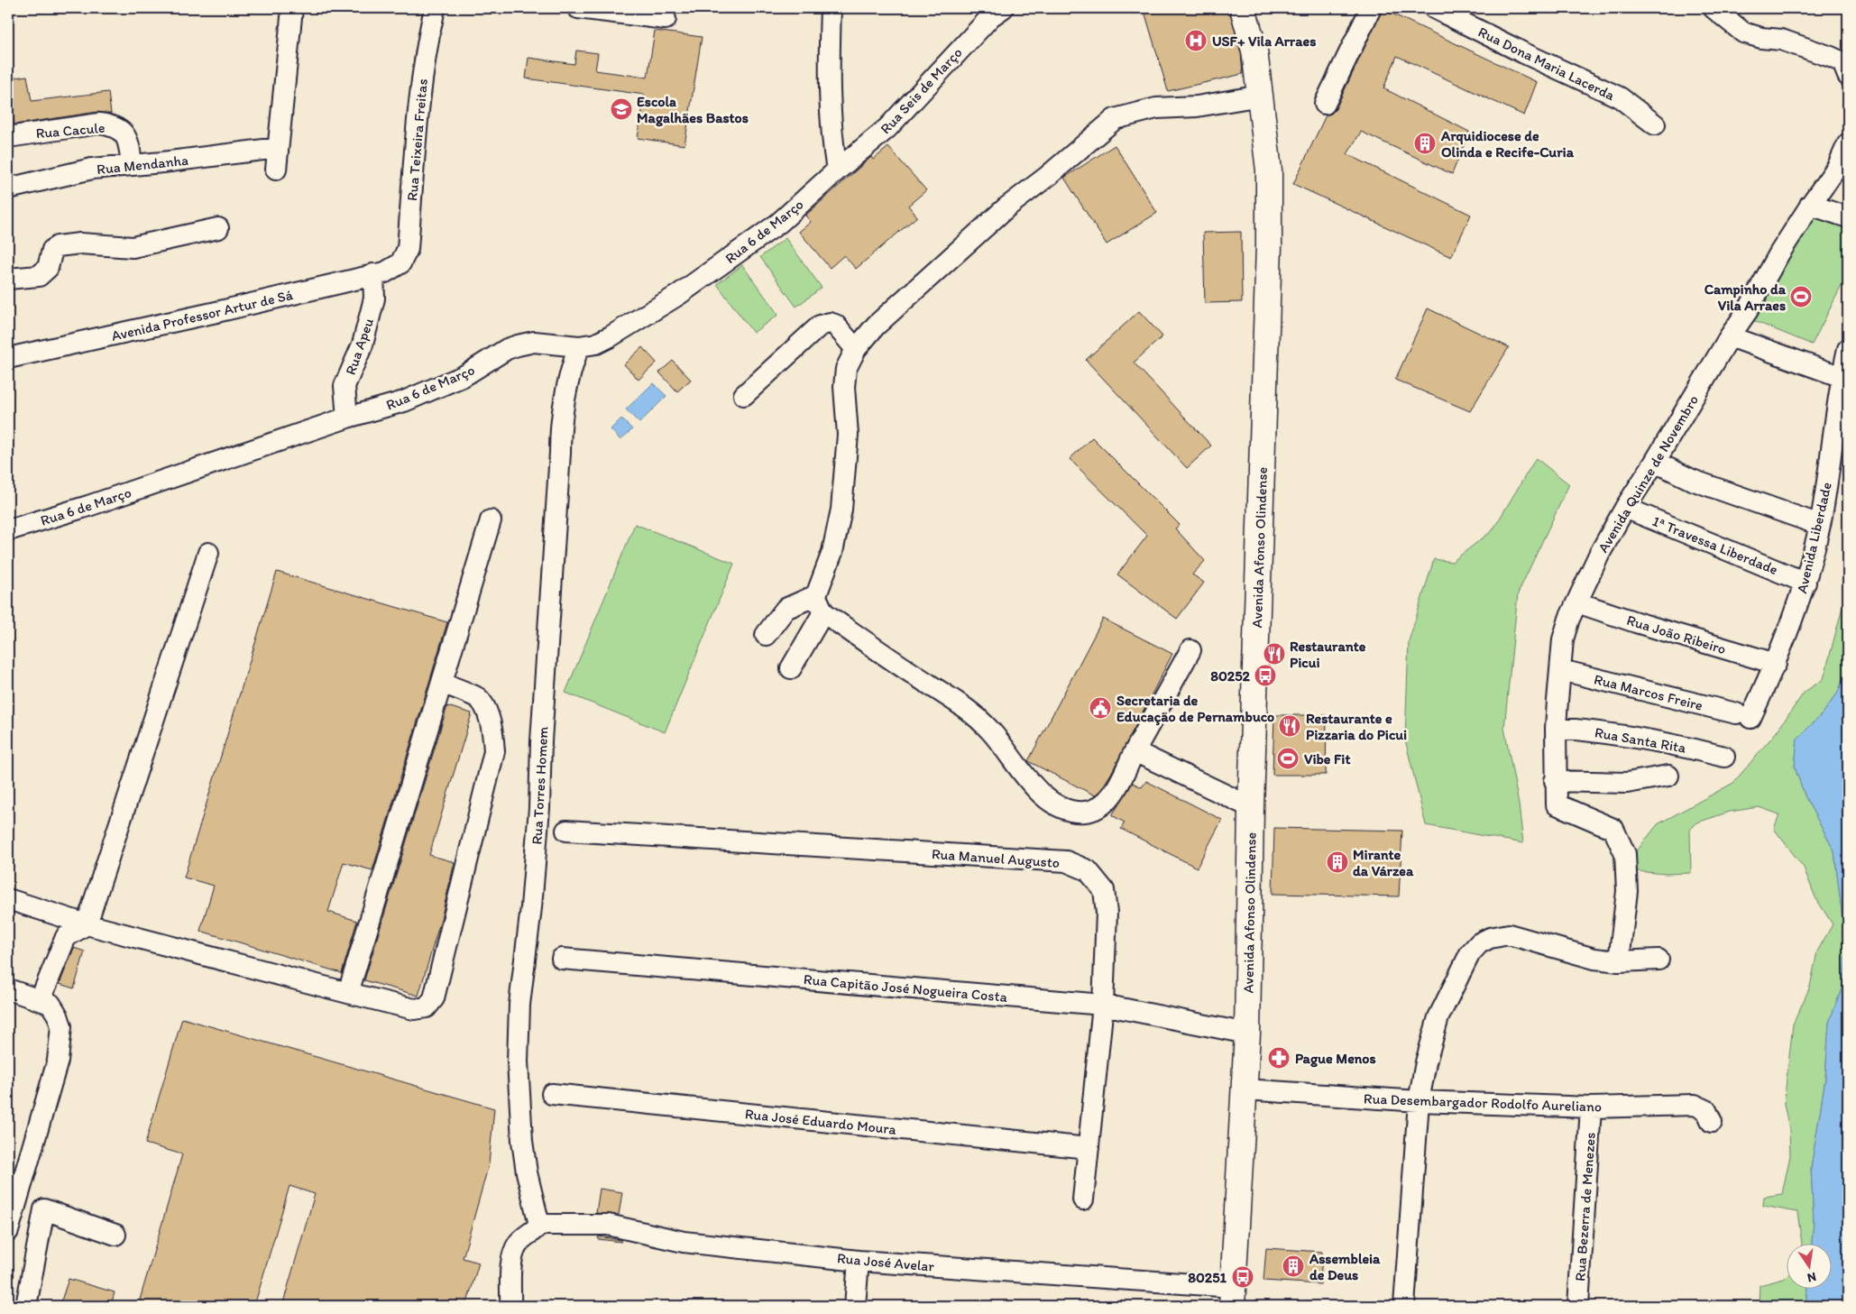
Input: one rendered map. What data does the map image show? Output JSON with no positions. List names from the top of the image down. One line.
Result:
{"streets":{"main road":["Avenida Afonso Olindense"],"street":["Rua Dona Maria Lacerda","Rua Seis de Março","Rua Cacule","Rua Teixeira Freitas","Rua Mendanha","Rua 6 de Março","Avenida Professor Artur de Sá","Rua Apeu","Avenida Quinze de Novembro","Avenida Liberdade","1ª Travessa Liberdade","Rua João Ribeiro","Rua Marcos Freire","Rua Santa Rita","Rua Torres Homem","Rua Manuel Augusto","Rua Capitão José Nogueira Costa","Rua Desembargador Rodolfo Aureliano","Rua José Eduardo Moura","Rua Bezerra de Menezes","Rua José Avelar"]},"crossings":[["Rua Seis de Março","Rua 6 de Março"],["Rua Cacule","Rua Mendanha"],["Rua Teixeira Freitas","Avenida Professor Artur de Sá"],["Rua 6 de Março","Rua Apeu"],["Rua 6 de Março","Rua Torres Homem"],["Avenida Professor Artur de Sá","Rua Apeu"],["Avenida Quinze de Novembro","1ª Travessa Liberdade"],["Avenida Quinze de Novembro","Rua João Ribeiro"],["Avenida Quinze de Novembro","Rua Marcos Freire"],["Avenida Quinze de Novembro","Rua Santa Rita"],["Avenida Liberdade","1ª Travessa Liberdade"],["Avenida Liberdade","Rua João Ribeiro"],["Avenida Liberdade","Rua Marcos Freire"],["Avenida Afonso Olindense","Rua Capitão José Nogueira Costa"],["Avenida Afonso Olindense","Rua Desembargador Rodolfo Aureliano"],["Avenida Afonso Olindense","Rua José Avelar"],["Rua Torres Homem","Rua José Avelar"],["Rua Manuel Augusto","Rua Capitão José Nogueira Costa"],["Rua Manuel Augusto","Rua José Eduardo Moura"],["Rua Desembargador Rodolfo Aureliano","Rua Bezerra de Menezes"]],"places":{"hospital":["USF+ Vila Arraes"],"school or university":["Escola Magalhães Bastos"],"building":["Arquidiocese de Olinda e Recife-Curia","Mirante da Várzea","Assembleia de Deus"],"sports":["Campinho da Vila Arraes","Vibe Fit"],"restaurant":["Restaurante Picui","Restaurante e Pizzaria do Picui"],"bus stop":["80252","80251"],"public building":["Secretaria de Educação de Pernambuco"],"pharmacy":["Pague Menos"]},"north":"bottom"}
